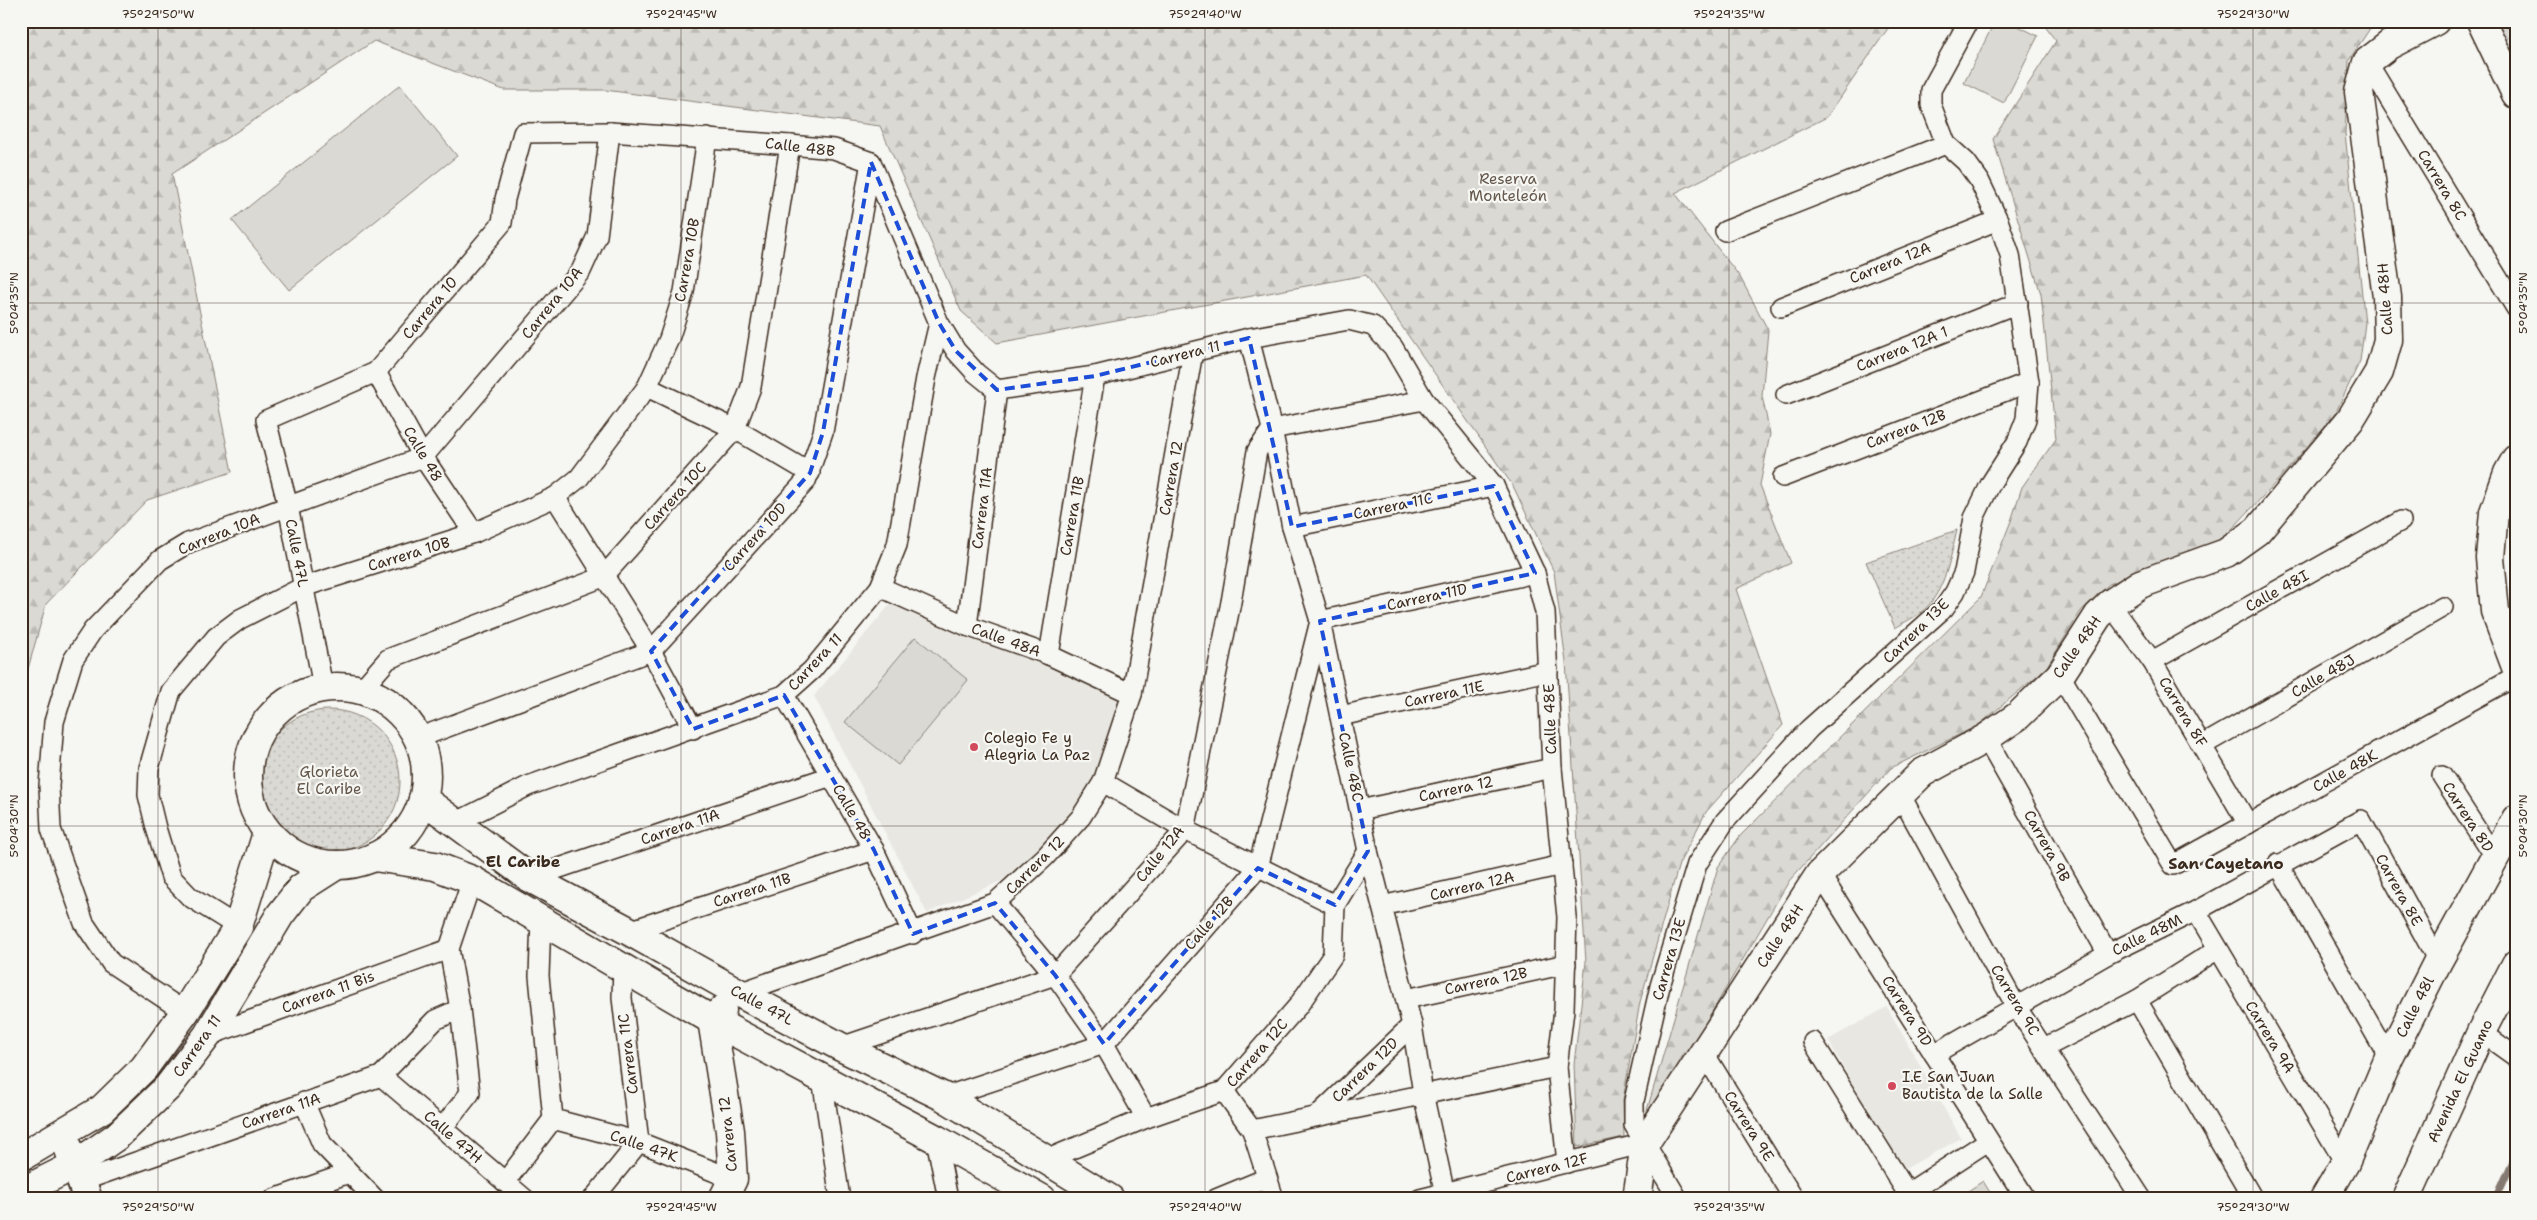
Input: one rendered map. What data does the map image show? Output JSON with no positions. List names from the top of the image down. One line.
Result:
{"streets":{"street":["Calle 48B","Carrera 8C","Carrera 10B","Carrera 12A","Calle 48H","Carrera 10A","Carrera 10","Carrera 12A 1","Carrera 11","Carrera 12B","Calle 48","Carrera 12","Carrera 10C","Carrera 11C","Carrera 11A","Carrera 11B","Carrera 10D","Calle 47L","Calle 48I","Carrera 11D","Carrera 13E","Calle 48A","Calle 48J","Carrera 11E","Carrera 8F","Calle 48E","Calle 48C","Calle 48K","Carrera 8D","Carrera 9B","Calle 12A","Carrera 8E","Calle 12B","Calle 48M","Carrera 11 Bis","Carrera 9C","Calle 48l","Carrera 9D","Carrera 9A","Carrera 12C","Carrera 12D","Avenida El Guamo","Carrera 9E","Calle 47H","Calle 47K","Carrera 12F"]},"crossings":[["Calle 48B","Carrera 10B"],["Calle 48B","Carrera 10A"],["Calle 48B","Carrera 10"],["Calle 48B","Carrera 10C"],["Calle 48B","Carrera 10D"],["Carrera 8C","Calle 48H"],["Carrera 10B","Carrera 11"],["Carrera 10B","Calle 48"],["Carrera 10B","Calle 47L"],["Carrera 12A","Carrera 13E"],["Carrera 12A","Calle 48E"],["Carrera 12A","Calle 48C"],["Calle 48H","Carrera 13E"],["Calle 48H","Carrera 8F"],["Calle 48H","Calle 48K"],["Calle 48H","Carrera 9B"],["Calle 48H","Carrera 9C"],["Calle 48H","Carrera 9D"],["Calle 48H","Carrera 9E"],["Calle 48H","Carrera 12F"],["Carrera 10A","Carrera 11"],["Carrera 10A","Calle 48"],["Carrera 10A","Calle 47L"],["Carrera 10","Calle 48"],["Carrera 10","Calle 47L"],["Carrera 12A 1","Carrera 13E"],["Carrera 11","Calle 48"],["Carrera 11","Carrera 12"],["Carrera 11","Carrera 10C"],["Carrera 11","Carrera 11A"],["Carrera 11","Carrera 11B"],["Carrera 11","Carrera 10D"],["Carrera 11","Calle 47L"],["Carrera 11","Calle 48A"],["Carrera 11","Calle 48E"],["Carrera 11","Calle 48C"],["Carrera 11","Carrera 11 Bis"],["Carrera 12B","Carrera 13E"],["Carrera 12B","Calle 48E"],["Carrera 12B","Calle 48C"],["Calle 48","Carrera 12"],["Calle 48","Carrera 11A"],["Calle 48","Carrera 11B"],["Carrera 12","Calle 47L"],["Carrera 12","Calle 48A"],["Carrera 12","Calle 48E"],["Carrera 12","Calle 48C"],["Carrera 12","Calle 47K"],["Carrera 10C","Carrera 10D"],["Carrera 10C","Calle 47L"],["Carrera 11C","Calle 48E"],["Carrera 11C","Calle 48C"],["Carrera 11C","Calle 47K"],["Carrera 11A","Calle 47L"],["Carrera 11A","Calle 48A"],["Carrera 11A","Calle 47H"],["Carrera 11B","Calle 47L"],["Carrera 11B","Calle 48A"],["Carrera 10D","Calle 47L"],["Calle 47L","Calle 12A"],["Calle 47L","Carrera 12C"],["Calle 48I","Carrera 8F"],["Carrera 11D","Calle 48E"],["Carrera 11D","Calle 48C"],["Carrera 11D","Calle 12B"],["Carrera 13E","Carrera 12F"],["Calle 48J","Carrera 8F"],["Carrera 11E","Calle 48E"],["Carrera 11E","Calle 48C"],["Carrera 8F","Calle 48K"],["Calle 48E","Carrera 12F"],["Calle 48C","Calle 12A"],["Calle 48C","Calle 12B"],["Calle 48C","Carrera 12C"],["Calle 48C","Carrera 12D"],["Calle 48C","Carrera 12F"],["Carrera 8D","Calle 48l"],["Carrera 9B","Calle 48M"],["Carrera 8E","Calle 48M"],["Carrera 8E","Calle 48l"],["Calle 48M","Carrera 9C"],["Calle 48M","Carrera 9D"],["Calle 48M","Carrera 9A"],["Calle 48l","Carrera 9A"]],"districts":["El Caribe","San Cayetano"],"parks":["Reserva Monteleón","Glorieta El Caribe"],"places":["Colegio Fe y Alegria La Paz","I.E San Juan Bautista de la Salle"],"coordinates":["75°29'50\"W","75°29'45\"W","75°29'40\"W","75°29'35\"W","75°29'30\"W","5°04'35\"N","5°04'30\"N"]}
